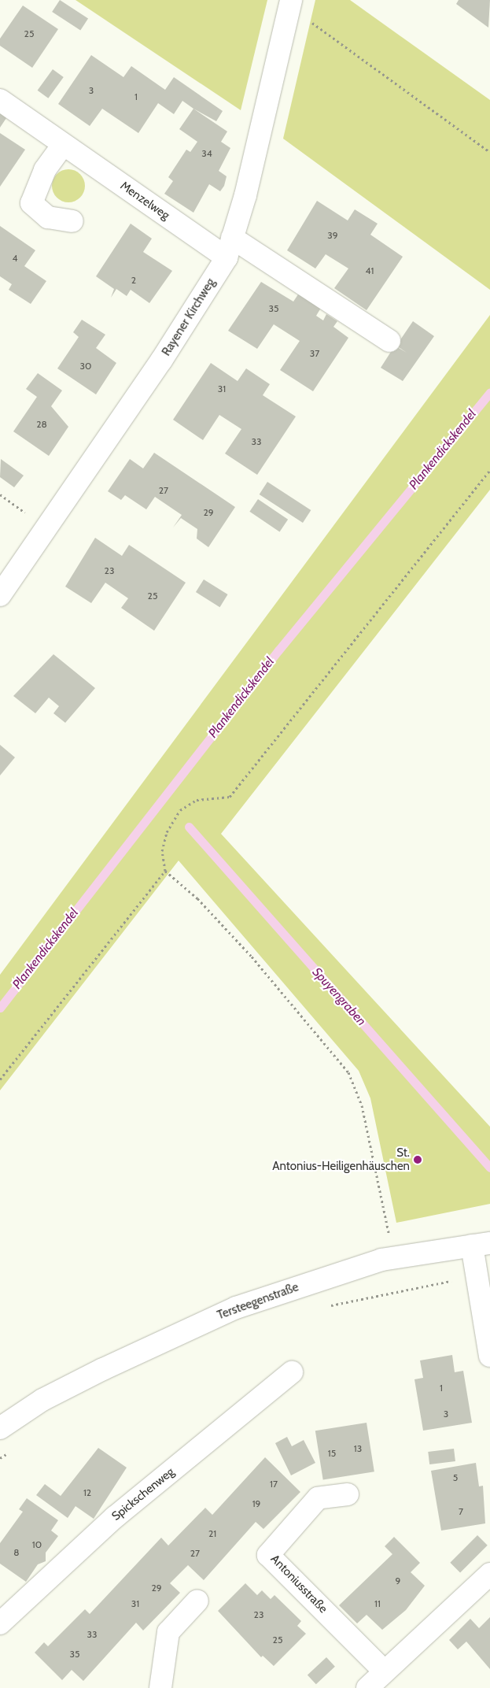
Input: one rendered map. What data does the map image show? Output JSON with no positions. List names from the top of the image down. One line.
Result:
{"streets":{"street":["Menzelweg","Rayener Kirchweg","Tersteegenstraße","Spickschenweg","Antoniusstraße"]},"crossings":[["Menzelweg","Rayener Kirchweg"]],"water":["Plankendickskendel","Spuyengraben"],"places":["St. Antonius-Heiligenhäuschen"],"house_numbers":["25","3","1","34","39","4","41","2","35","37","30","31","28","33","27","29","23","25","1","3","13","15","5","17","12","19","7","21","10","8","27","9","29","31","11","23","33","25","35"]}
